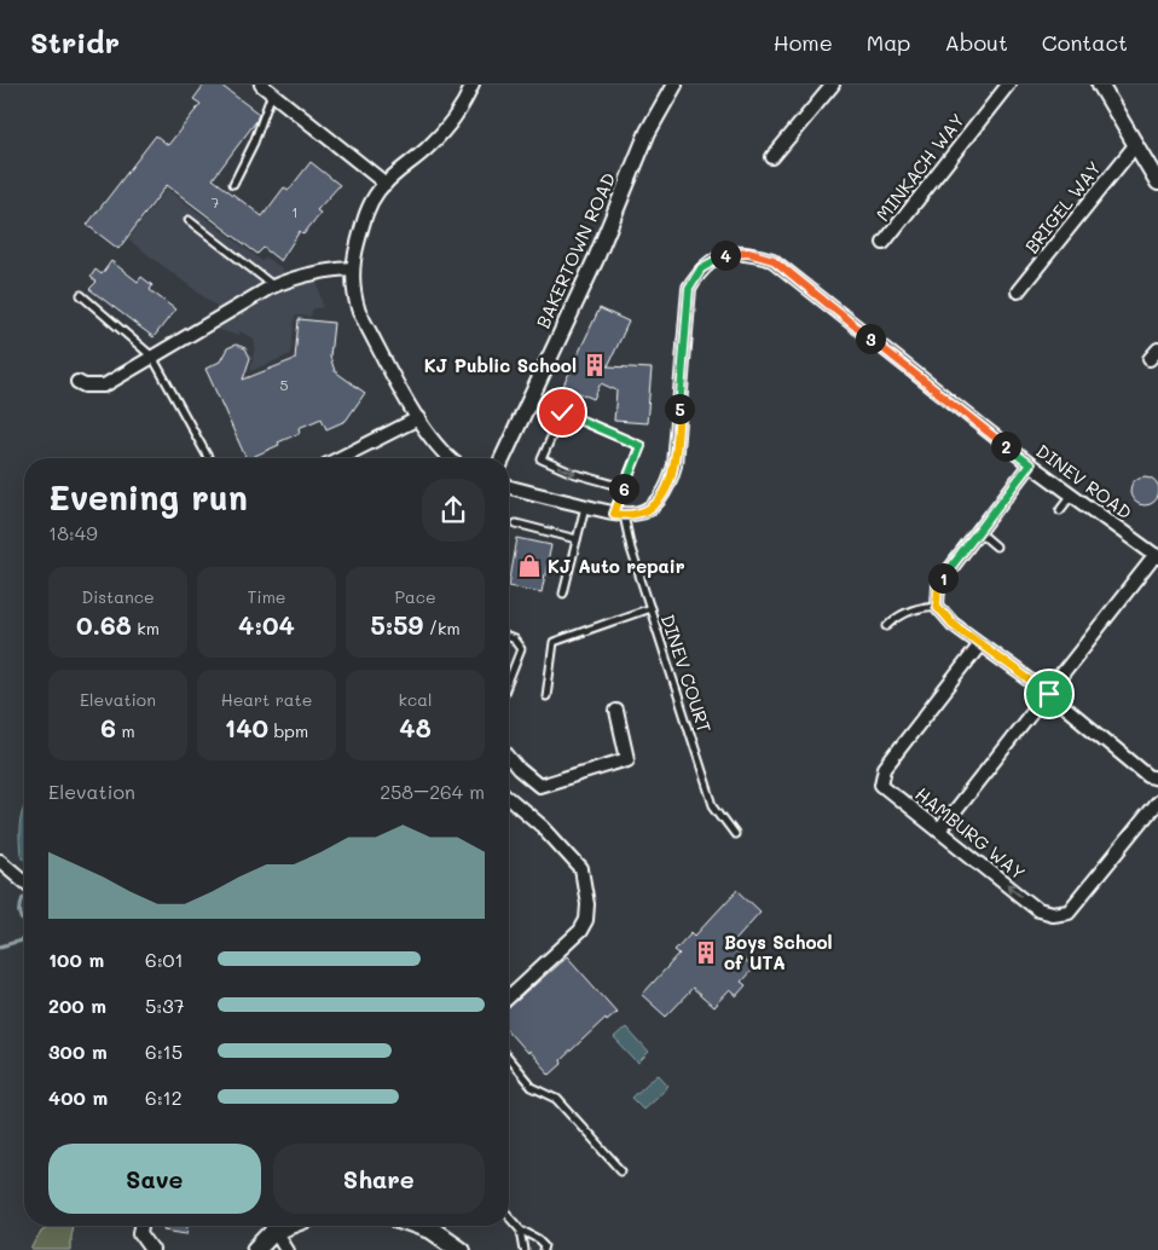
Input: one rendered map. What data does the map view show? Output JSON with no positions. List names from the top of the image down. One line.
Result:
{"streets":{"street":["MINKACH WAY","BRIGEL WAY","BAKERTOWN ROAD","DINEV ROAD","HAMBURG WAY"],"lane":["DINEV COURT"]},"crossings":[["DINEV ROAD","DINEV COURT"]],"places":{"building":["KJ Public School","Boys School of UTA"],"shop":["KJ Auto repair"]},"house_numbers":["7","1","5"],"page":{"header":"Stridr","nav":["Home","Map","About","Contact"],"pins":["4","3","5","2","6","1"],"heading":["Evening run","18:49"],"stats":[["Distance","0.68 km"],["Time","4:04"],["Pace","5:59 /km"],["Elevation","6 m"],["Heart rate","140 bpm"],["kcal","48"]],"chart":["Elevation","258–264 m"],"list":[{"name":"100 m","note":"6:01"},{"name":"200 m","note":"5:37"},{"name":"300 m","note":"6:15"},{"name":"400 m","note":"6:12"}],"buttons":["Save","Share"]}}
